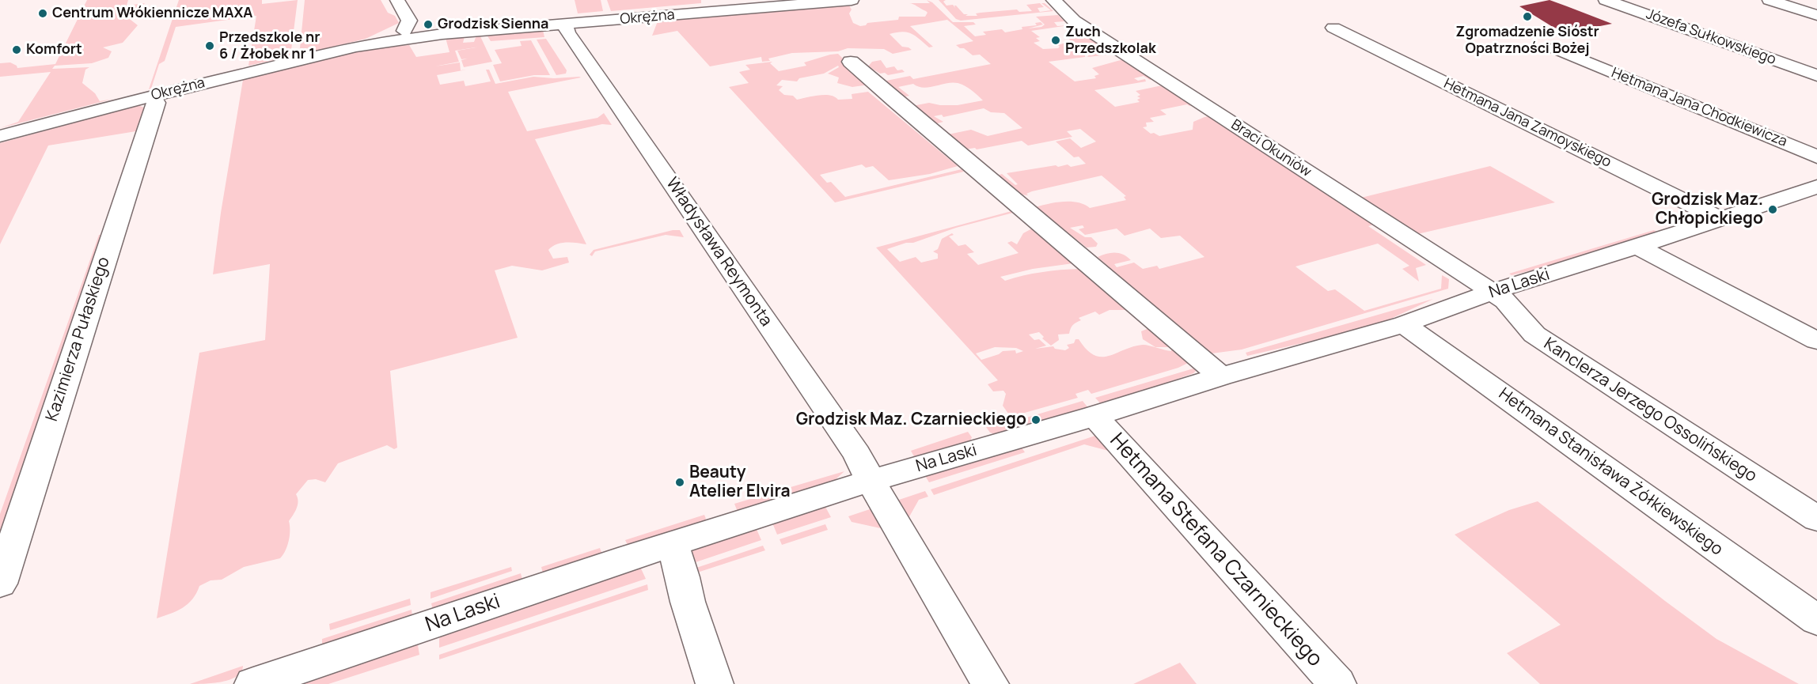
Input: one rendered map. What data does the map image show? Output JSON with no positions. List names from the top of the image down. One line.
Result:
{"streets":{"street":["Okrężna","Józefa Sułkowskiego","Hetmana Jana Chodkiewicza","Hetmana Jana Zamoyskiego","Braci Okuniów","Władysława Reymonta","Na Laski","Kazimierza Pułaskiego","Kanclerza Jerzego Ossolińskiego","Hetmana Stanisława Żółkiewskiego","Hetmana Stefana Czarnieckiego"]},"crossings":[["Okrężna","Władysława Reymonta"],["Okrężna","Kazimierza Pułaskiego"],["Hetmana Jana Zamoyskiego","Na Laski"],["Braci Okuniów","Na Laski"],["Braci Okuniów","Kanclerza Jerzego Ossolińskiego"],["Władysława Reymonta","Na Laski"],["Na Laski","Kanclerza Jerzego Ossolińskiego"],["Na Laski","Hetmana Stanisława Żółkiewskiego"],["Na Laski","Hetmana Stefana Czarnieckiego"]],"places":["Centrum Włókiennicze MAXA","Zgromadzenie Sióstr Opatrzności Bożej","Grodzisk Sienna","Zuch Przedszkolak","Przedszkole nr 6 / Żłobek nr 1","Komfort","Grodzisk Maz. Chłopickiego","Grodzisk Maz. Czarnieckiego","Beauty Atelier Elvira"]}
